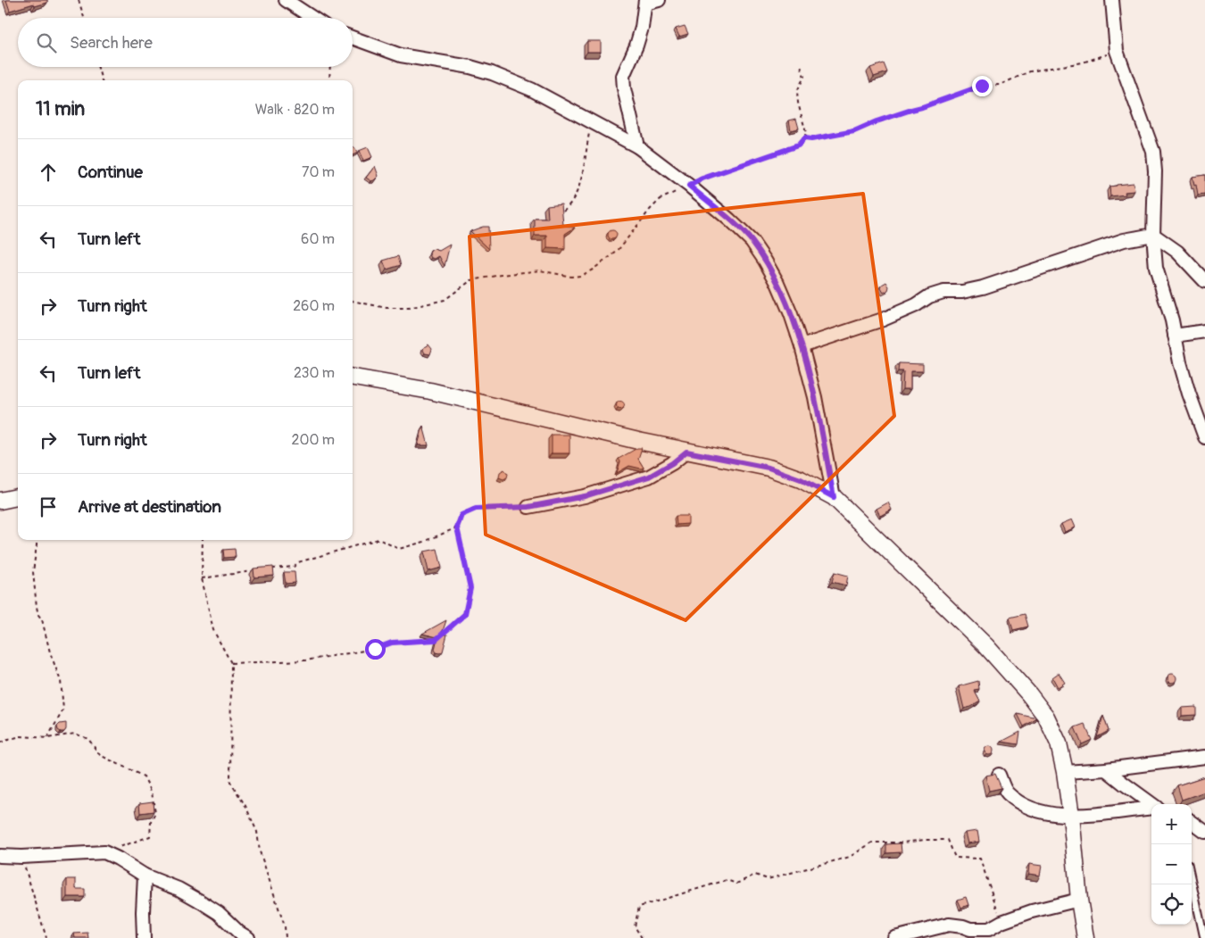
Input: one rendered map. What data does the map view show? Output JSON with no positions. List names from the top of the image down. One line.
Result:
{"page":{"search":"Search here","heading":["11 min","Walk · 820 m"],"list":[["Continue","70 m"],["Turn left","60 m"],["Turn right","260 m"],["Turn left","230 m"],["Turn right","200 m"],"Arrive at destination"],"map_buttons":["+","−"]}}
